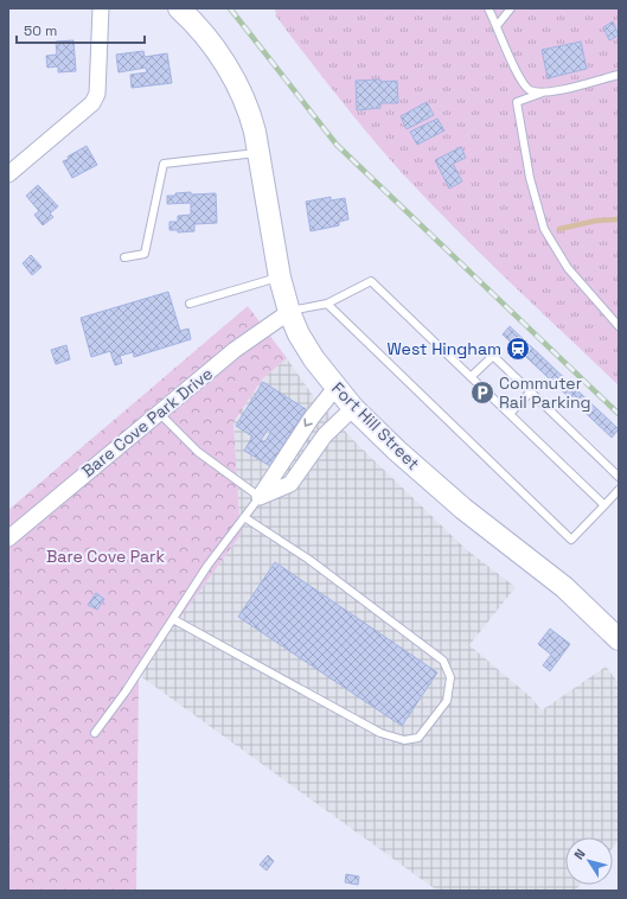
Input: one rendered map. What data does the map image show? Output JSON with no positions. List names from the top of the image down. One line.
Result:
{"streets":{"main road":["Fort Hill Street"],"street":["Bare Cove Park Drive"]},"crossings":[["Bare Cove Park Drive","Fort Hill Street"]],"parks":["Bare Cove Park"],"places":{"station":["West Hingham"],"parking":["Commuter Rail Parking"]},"scale_bar":"50 m","north":"top left"}
